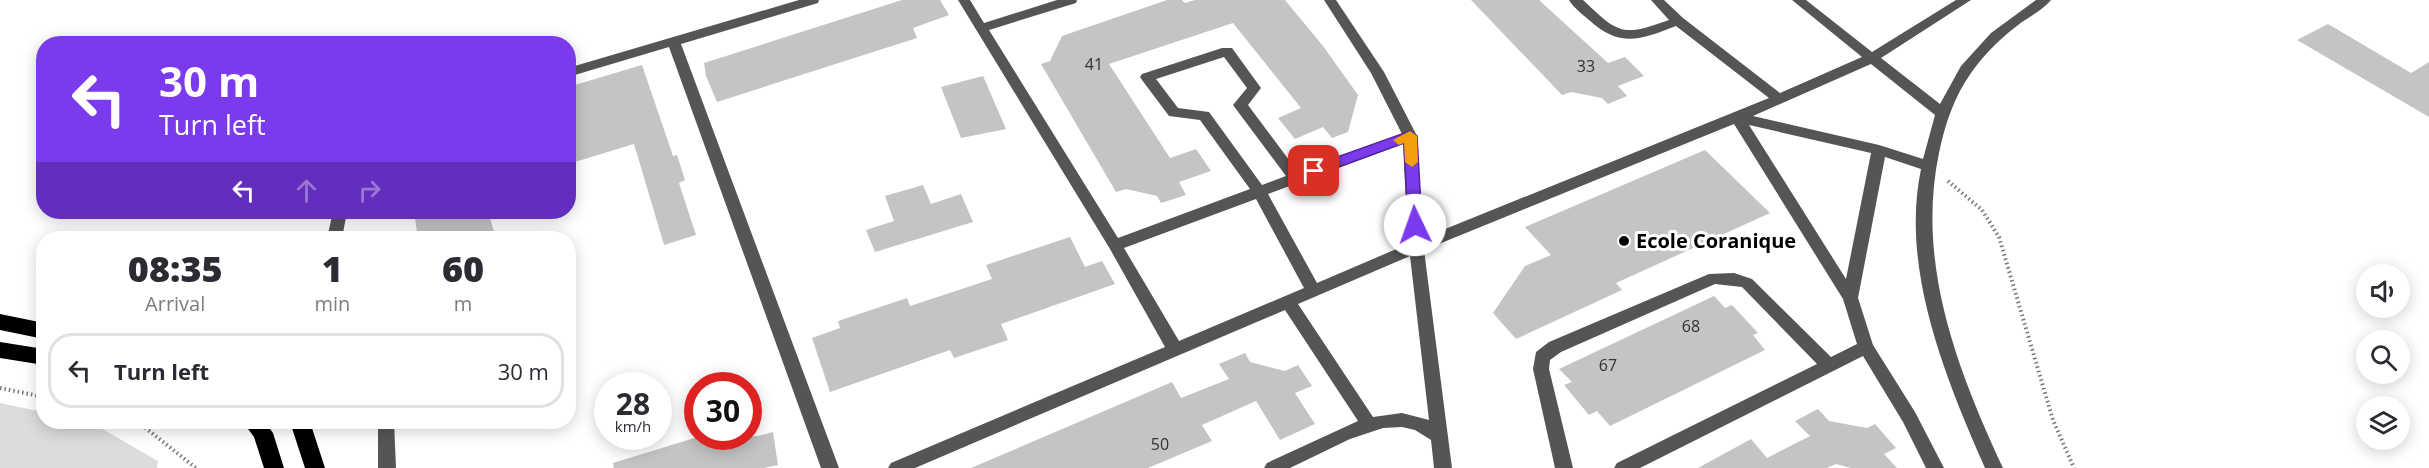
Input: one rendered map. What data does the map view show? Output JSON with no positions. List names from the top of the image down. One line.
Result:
{"places":["Ecole Coranique"],"house_numbers":["41","33","68","67","50"],"page":{"turn":["30 m","Turn left"],"eta":["08:35","Arrival","1","min","60","m"],"list":[{"name":"Turn left","value":"30 m"}],"speed":"28 km/h","limit":"30"}}
